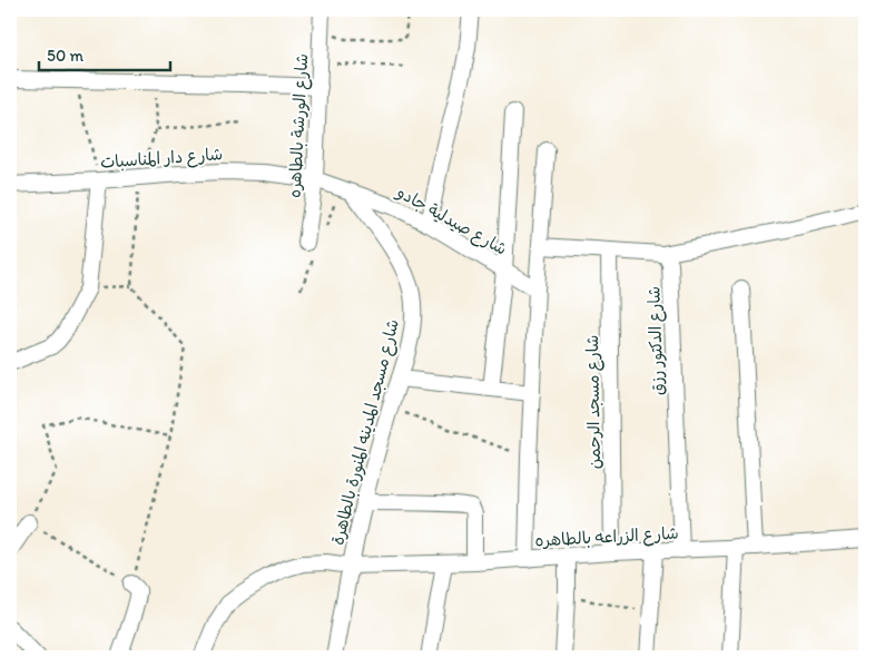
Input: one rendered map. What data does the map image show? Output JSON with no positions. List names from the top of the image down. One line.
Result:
{"streets":{"street":["شارع الورشة بالطاهره","شارع دار المناسبات","شارع صيدلية جادو","شارع الدكتور رزق","شارع مسجد الرحمن","شارع مسجد المدينه المنورة بالطاهرة","شارع الزراعه بالطاهره"]},"crossings":[["شارع الورشة بالطاهره","شارع دار المناسبات"],["شارع الورشة بالطاهره","شارع صيدلية جادو"],["شارع دار المناسبات","شارع صيدلية جادو"],["شارع صيدلية جادو","شارع مسجد المدينه المنورة بالطاهرة"],["شارع الدكتور رزق","شارع الزراعه بالطاهره"],["شارع مسجد الرحمن","شارع الزراعه بالطاهره"],["شارع مسجد المدينه المنورة بالطاهرة","شارع الزراعه بالطاهره"]],"scale_bar":"50 m"}
